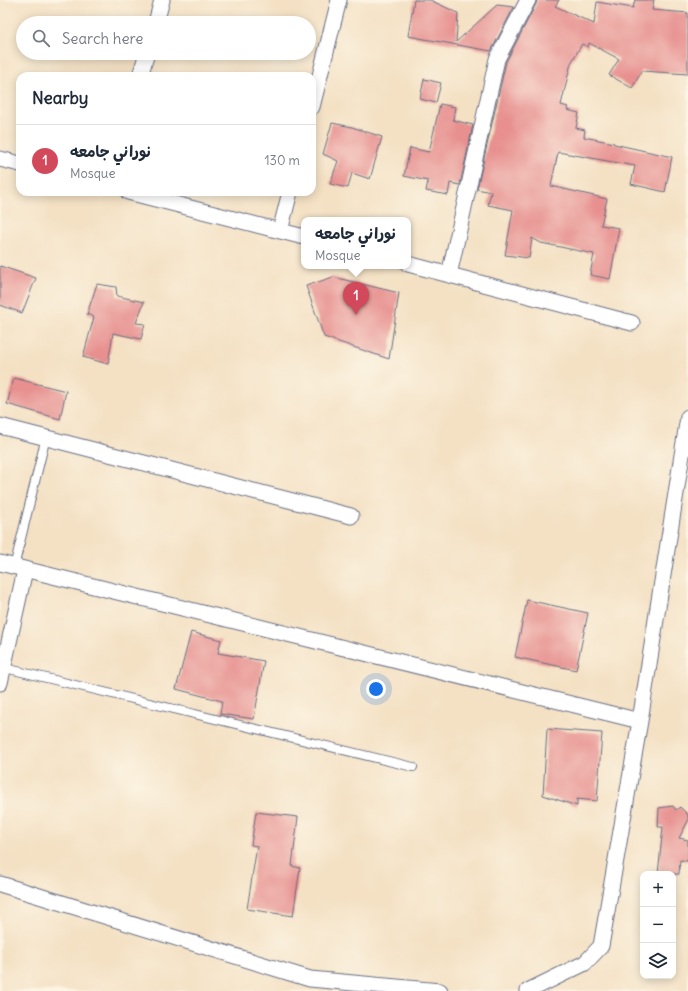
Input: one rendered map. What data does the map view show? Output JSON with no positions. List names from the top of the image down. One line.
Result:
{"page":{"search":"Search here","heading":"Nearby","list":[{"mark":"1","name":"نوراني جامعه","note":"Mosque","value":"130 m"}],"popup":["نوراني جامعه","Mosque"],"pins":"1","map_buttons":["+","−"]}}
